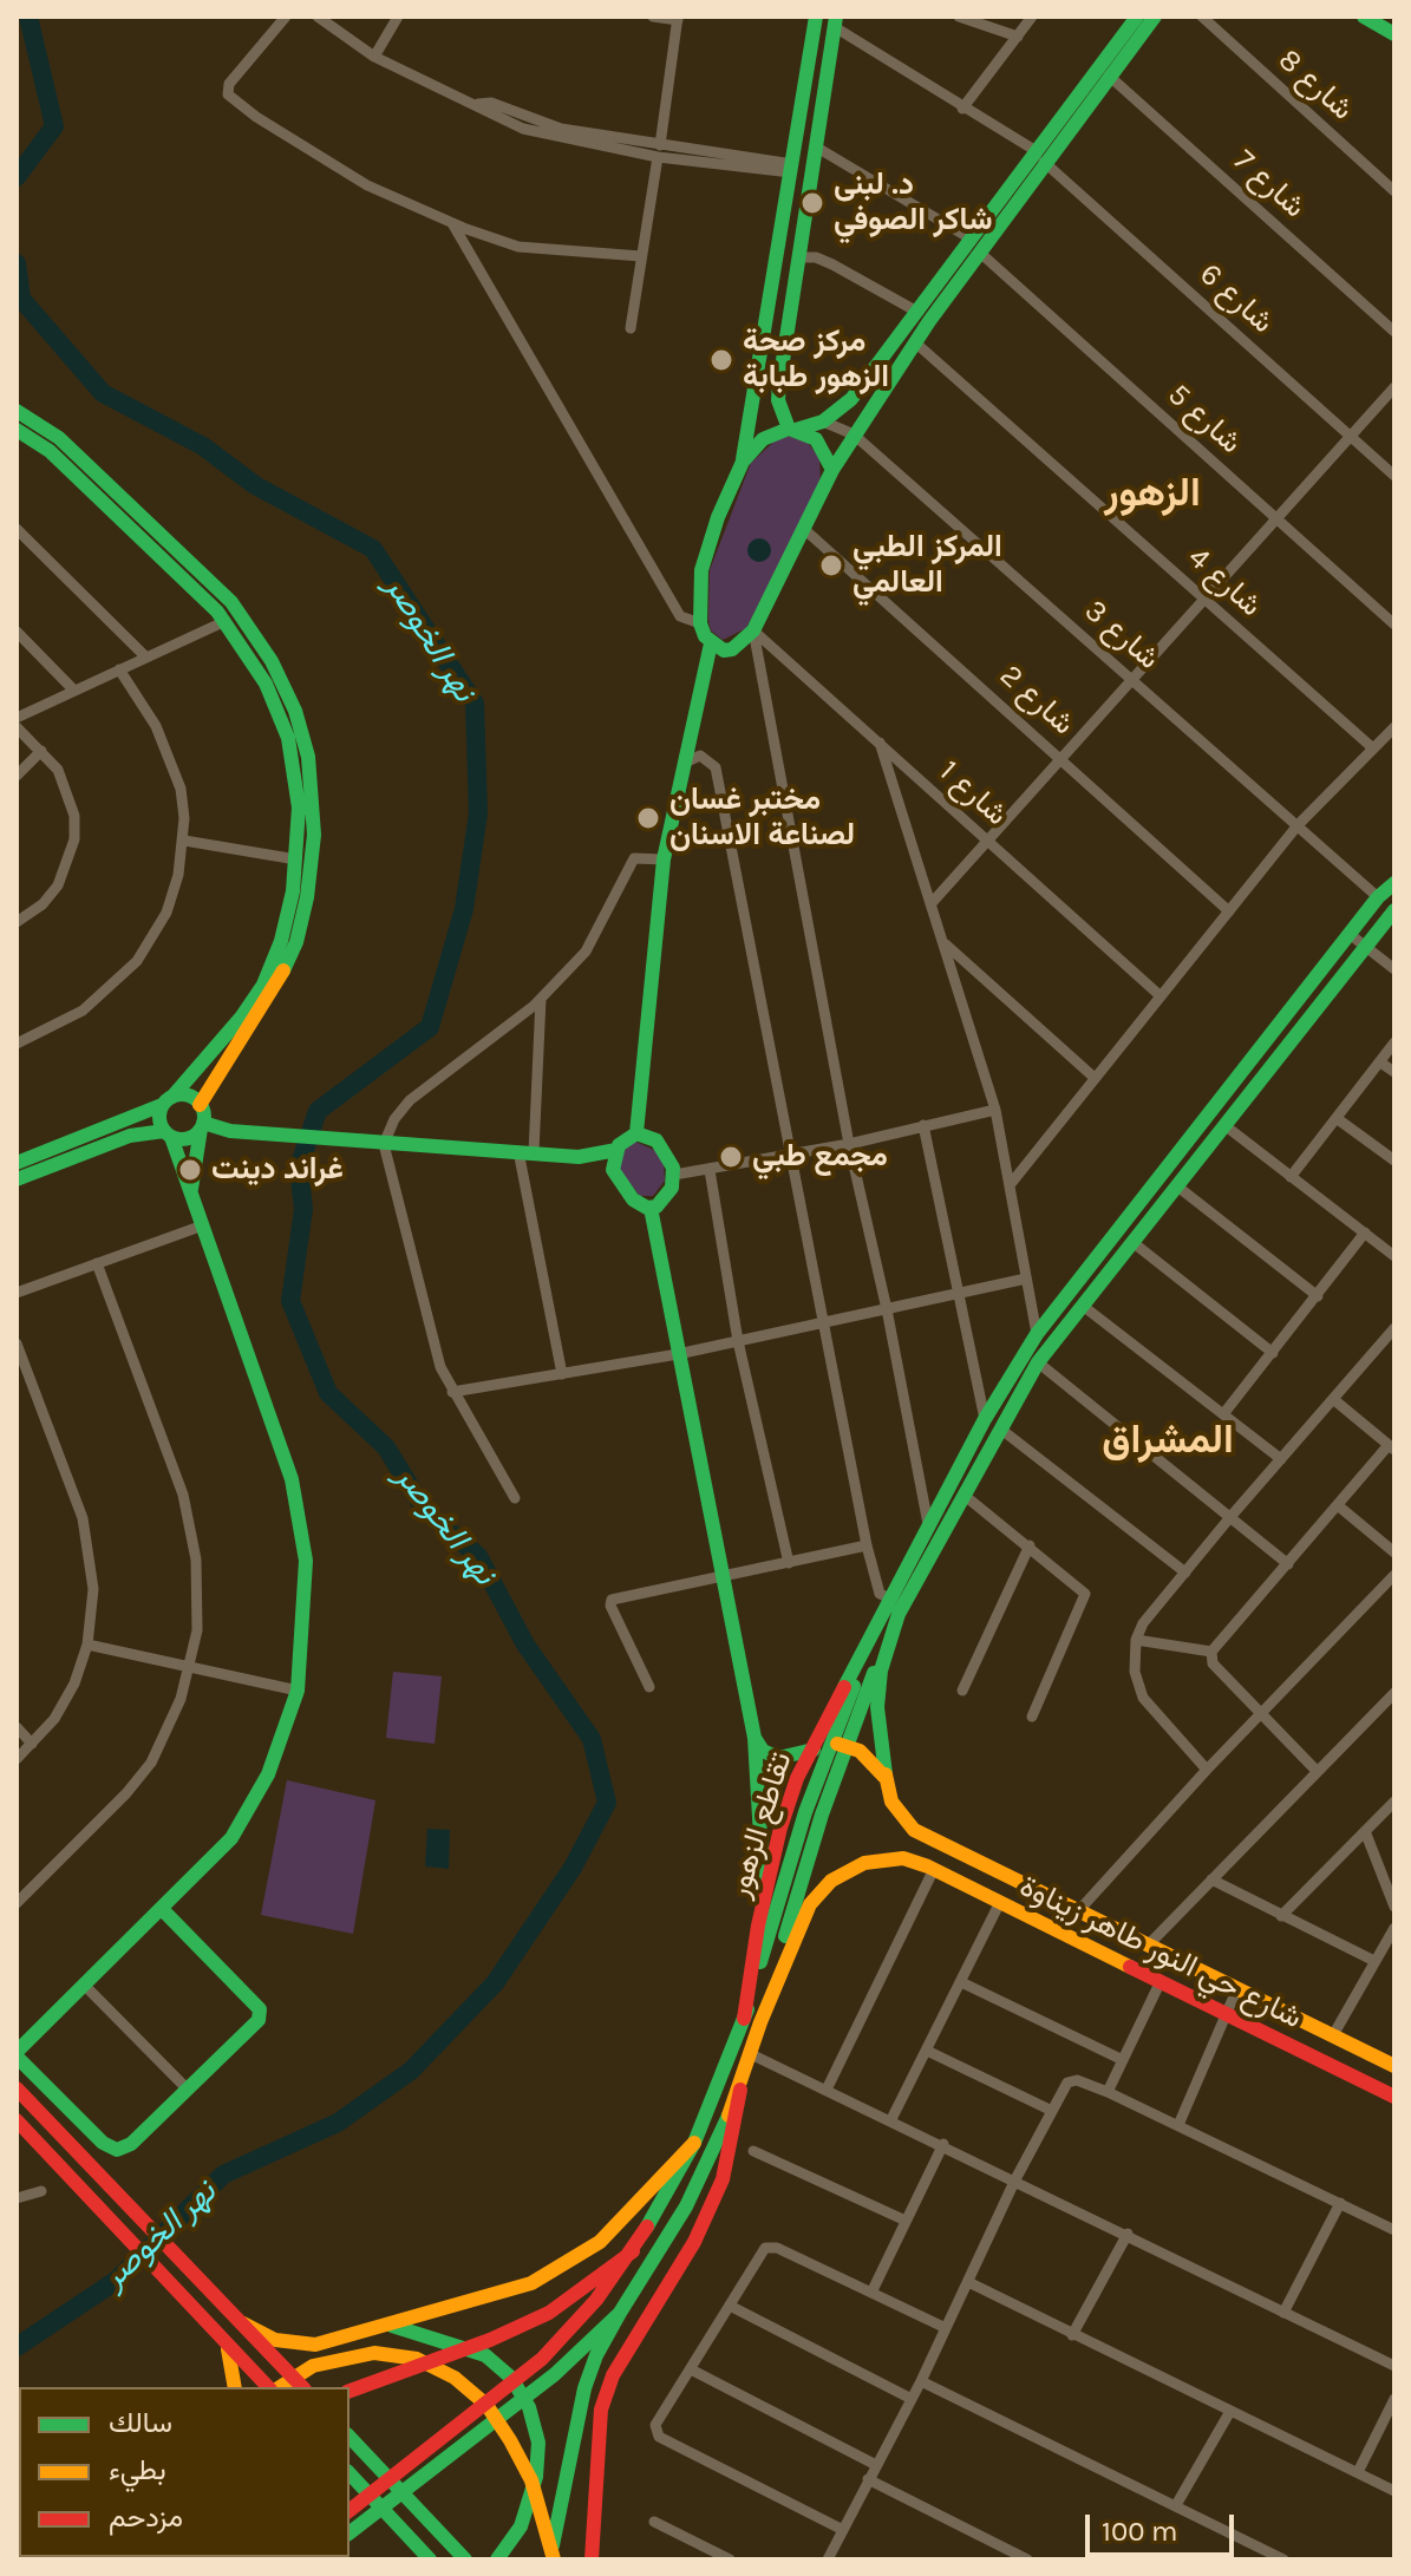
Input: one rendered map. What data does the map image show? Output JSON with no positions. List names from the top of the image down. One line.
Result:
{"streets":{"main road":["تقاطع الزهور","شارع حي النور طاهر زيناوة"],"street":["شارع 8","شارع 7","شارع 6","شارع 5","شارع 4","شارع 3","شارع 2","شارع 1"]},"districts":["الزهور","المشراق"],"water":["نهر الخوصر"],"places":["د. لبنى شاكر الصوفي","مركز صحة الزهور طبابة","المركز الطبي العالمي","مختبر غسان لصناعة الاسنان","مجمع طبي","غراند دينت"],"legend":["سالك","بطيء","مزدحم"],"scale_bar":"100 m"}
